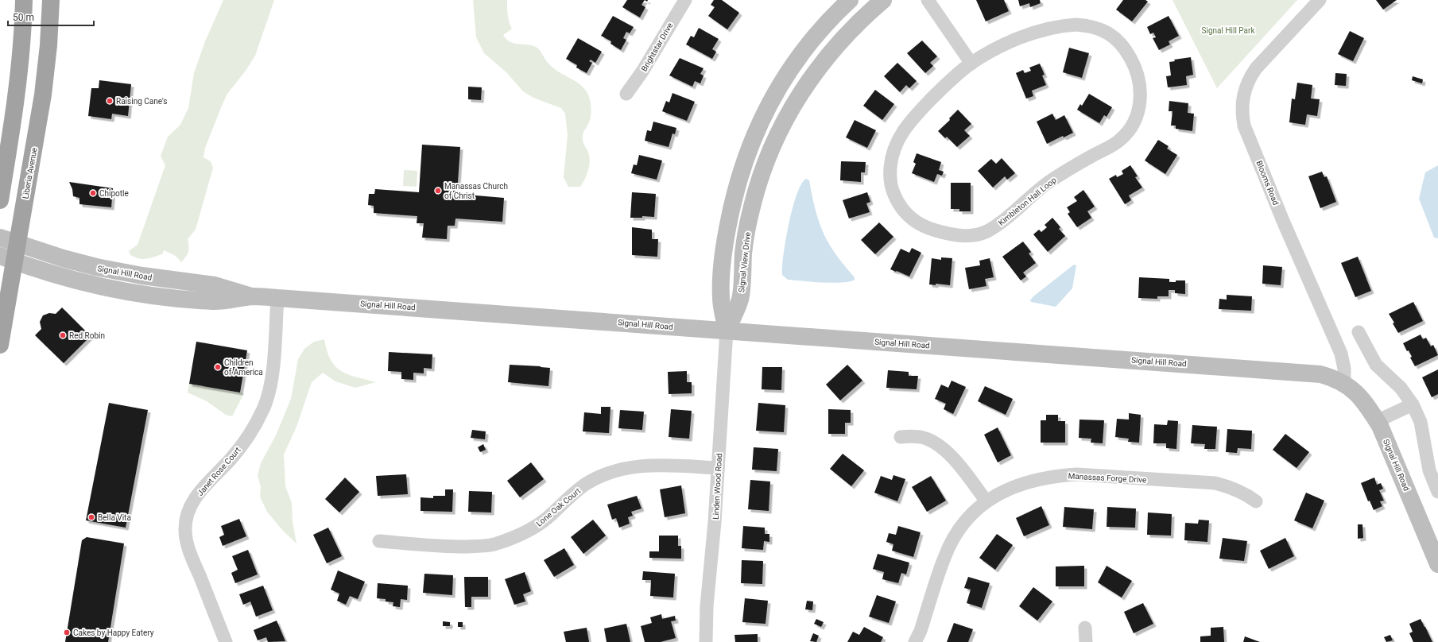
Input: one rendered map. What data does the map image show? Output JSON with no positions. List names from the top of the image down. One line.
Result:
{"streets":{"highway":["Liberia Avenue"],"main road":["Signal View Drive","Signal Hill Road"],"street":["Brightstar Drive","Blooms Road","Kimbleton Hall Loop","Janet Rose Court","Manassas Forge Drive","Linden Wood Road","Lone Oak Court"]},"crossings":[["Liberia Avenue","Signal Hill Road"],["Blooms Road","Signal Hill Road"],["Signal View Drive","Signal Hill Road"],["Signal View Drive","Linden Wood Road"],["Signal Hill Road","Janet Rose Court"],["Signal Hill Road","Linden Wood Road"],["Linden Wood Road","Lone Oak Court"]],"parks":["Signal Hill Park"],"places":["Raising Cane's","Manassas Church of Christ","Chipotle","Red Robin","Children of America","Bella Vita","Cakes by Happy Eatery"],"scale_bar":"50 m"}
